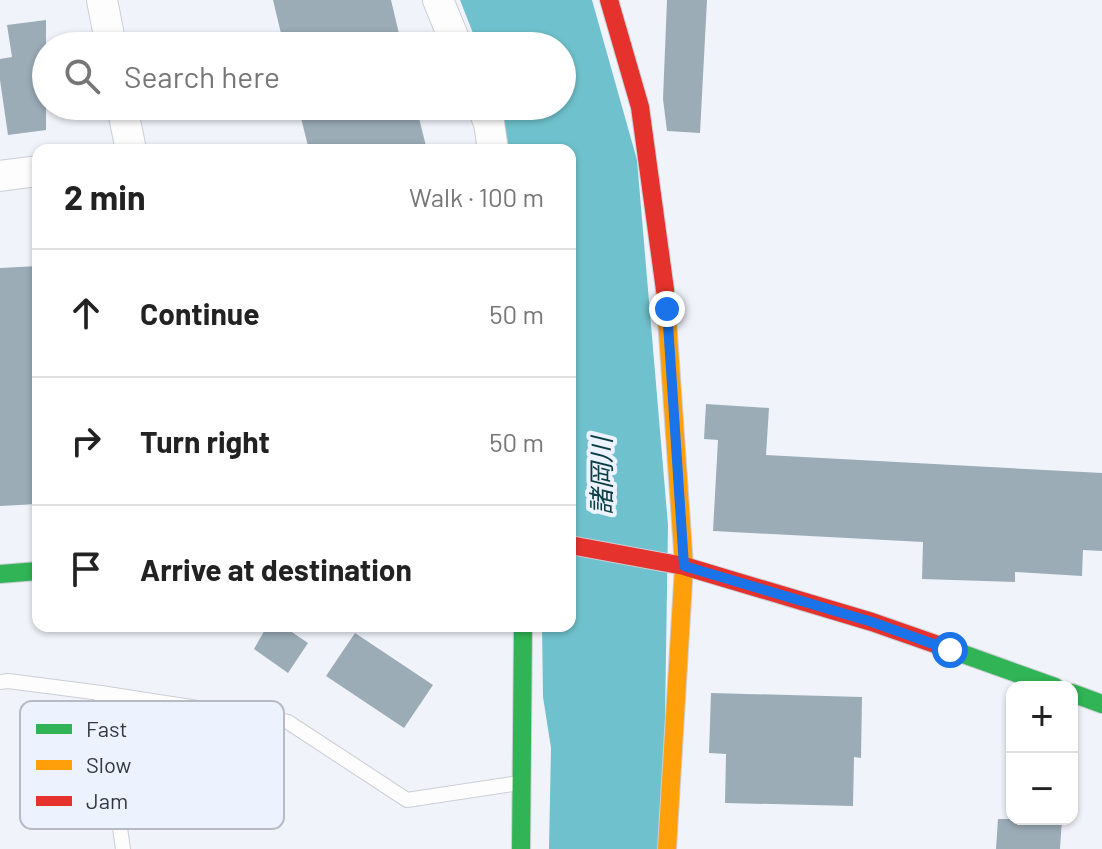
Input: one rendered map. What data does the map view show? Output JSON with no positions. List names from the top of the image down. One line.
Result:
{"water":["諸岡川"],"legend":["Fast","Slow","Jam"],"page":{"search":"Search here","heading":["2 min","Walk · 100 m"],"list":[["Continue","50 m"],["Turn right","50 m"],"Arrive at destination"],"map_buttons":["+","−"]}}
